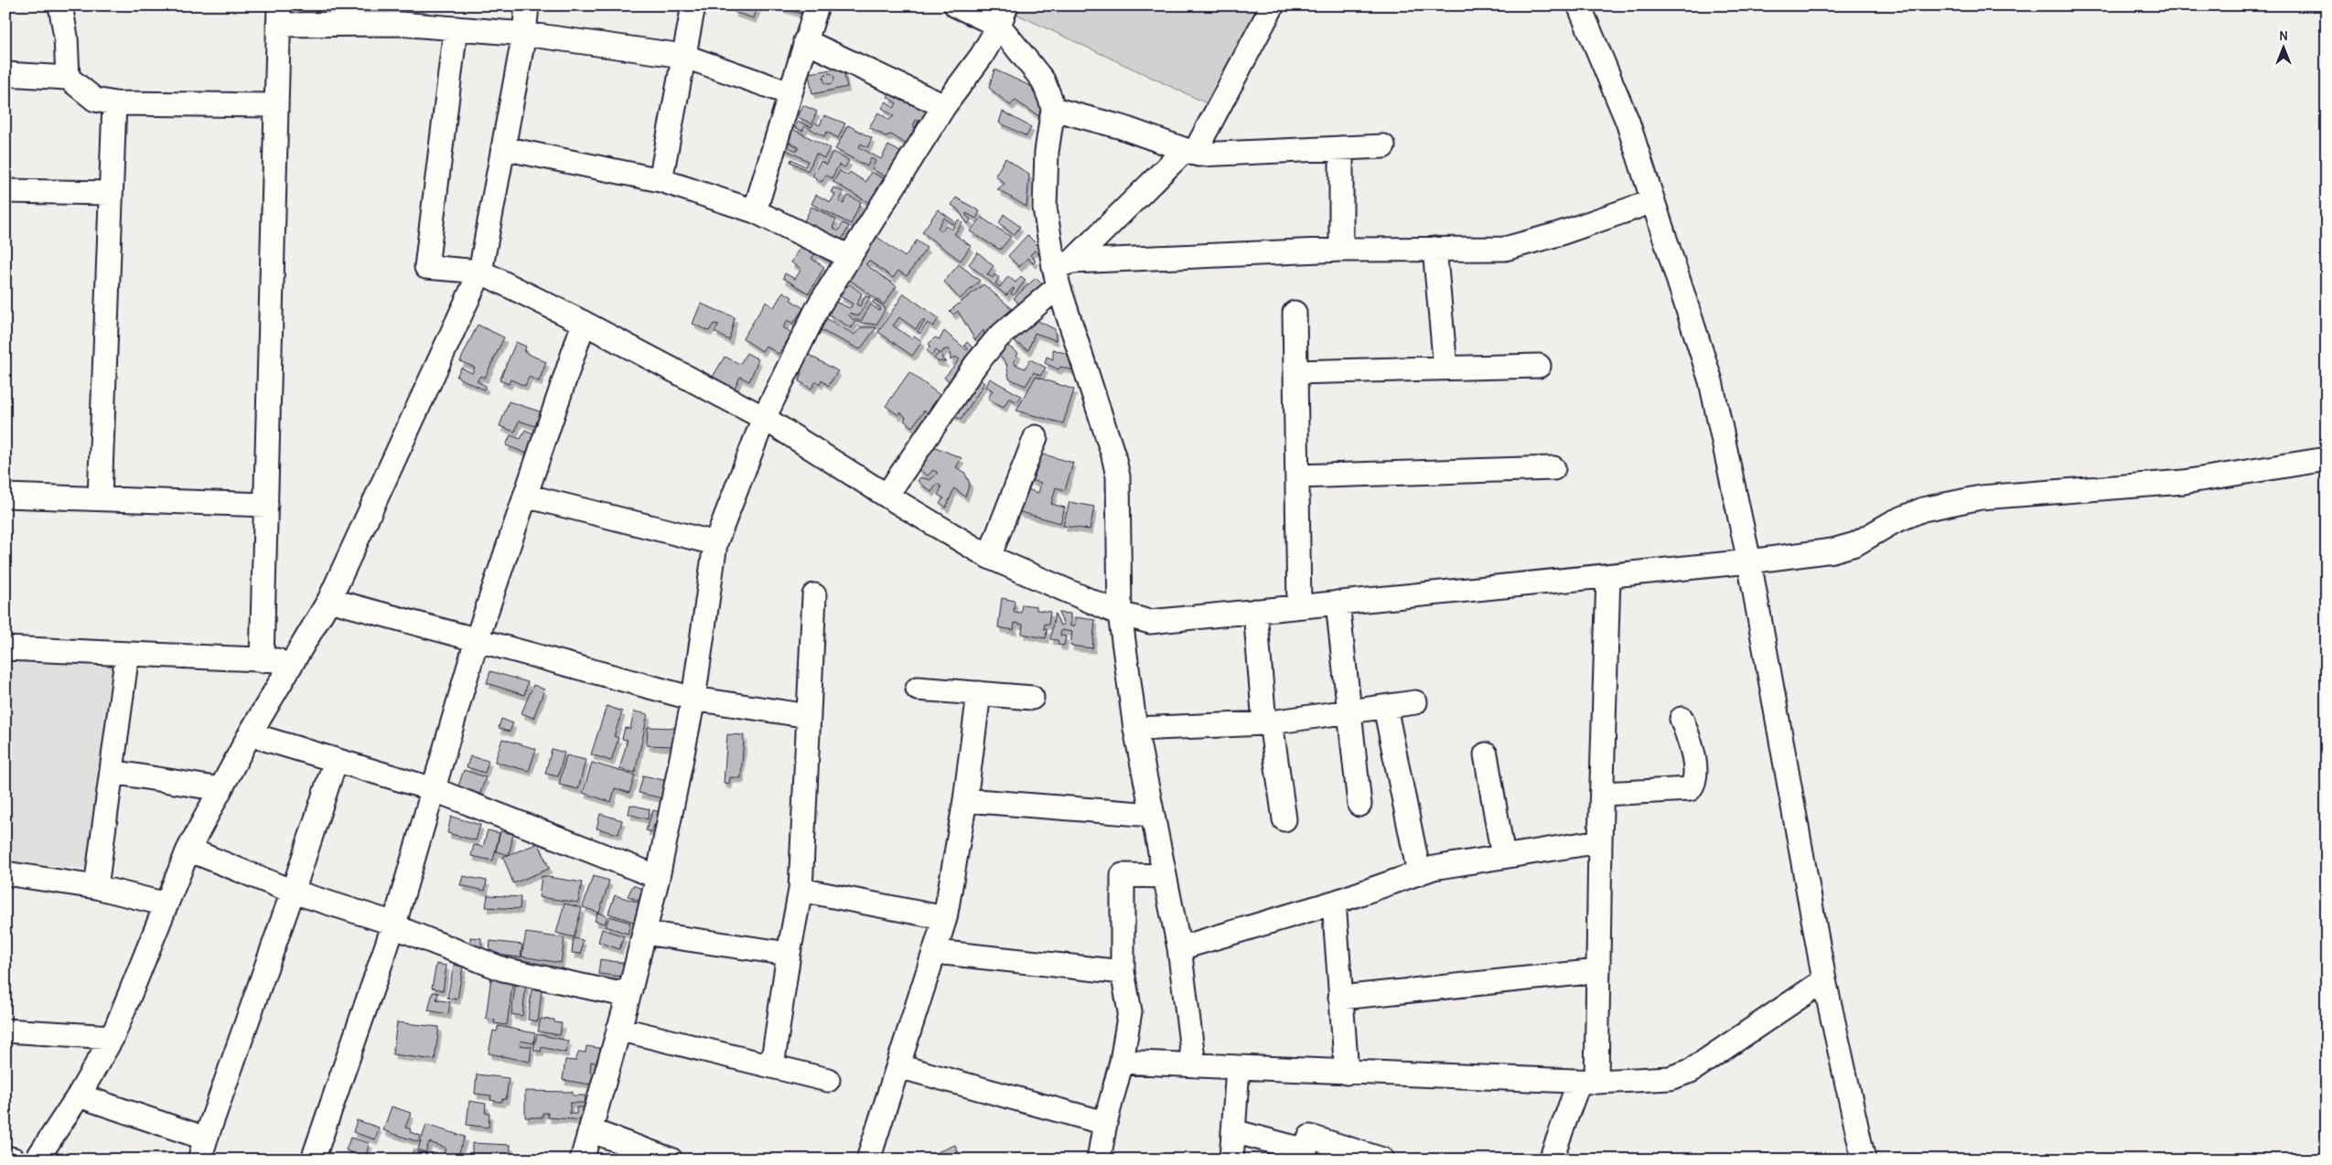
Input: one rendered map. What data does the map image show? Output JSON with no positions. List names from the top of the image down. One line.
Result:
{"north":"top"}
